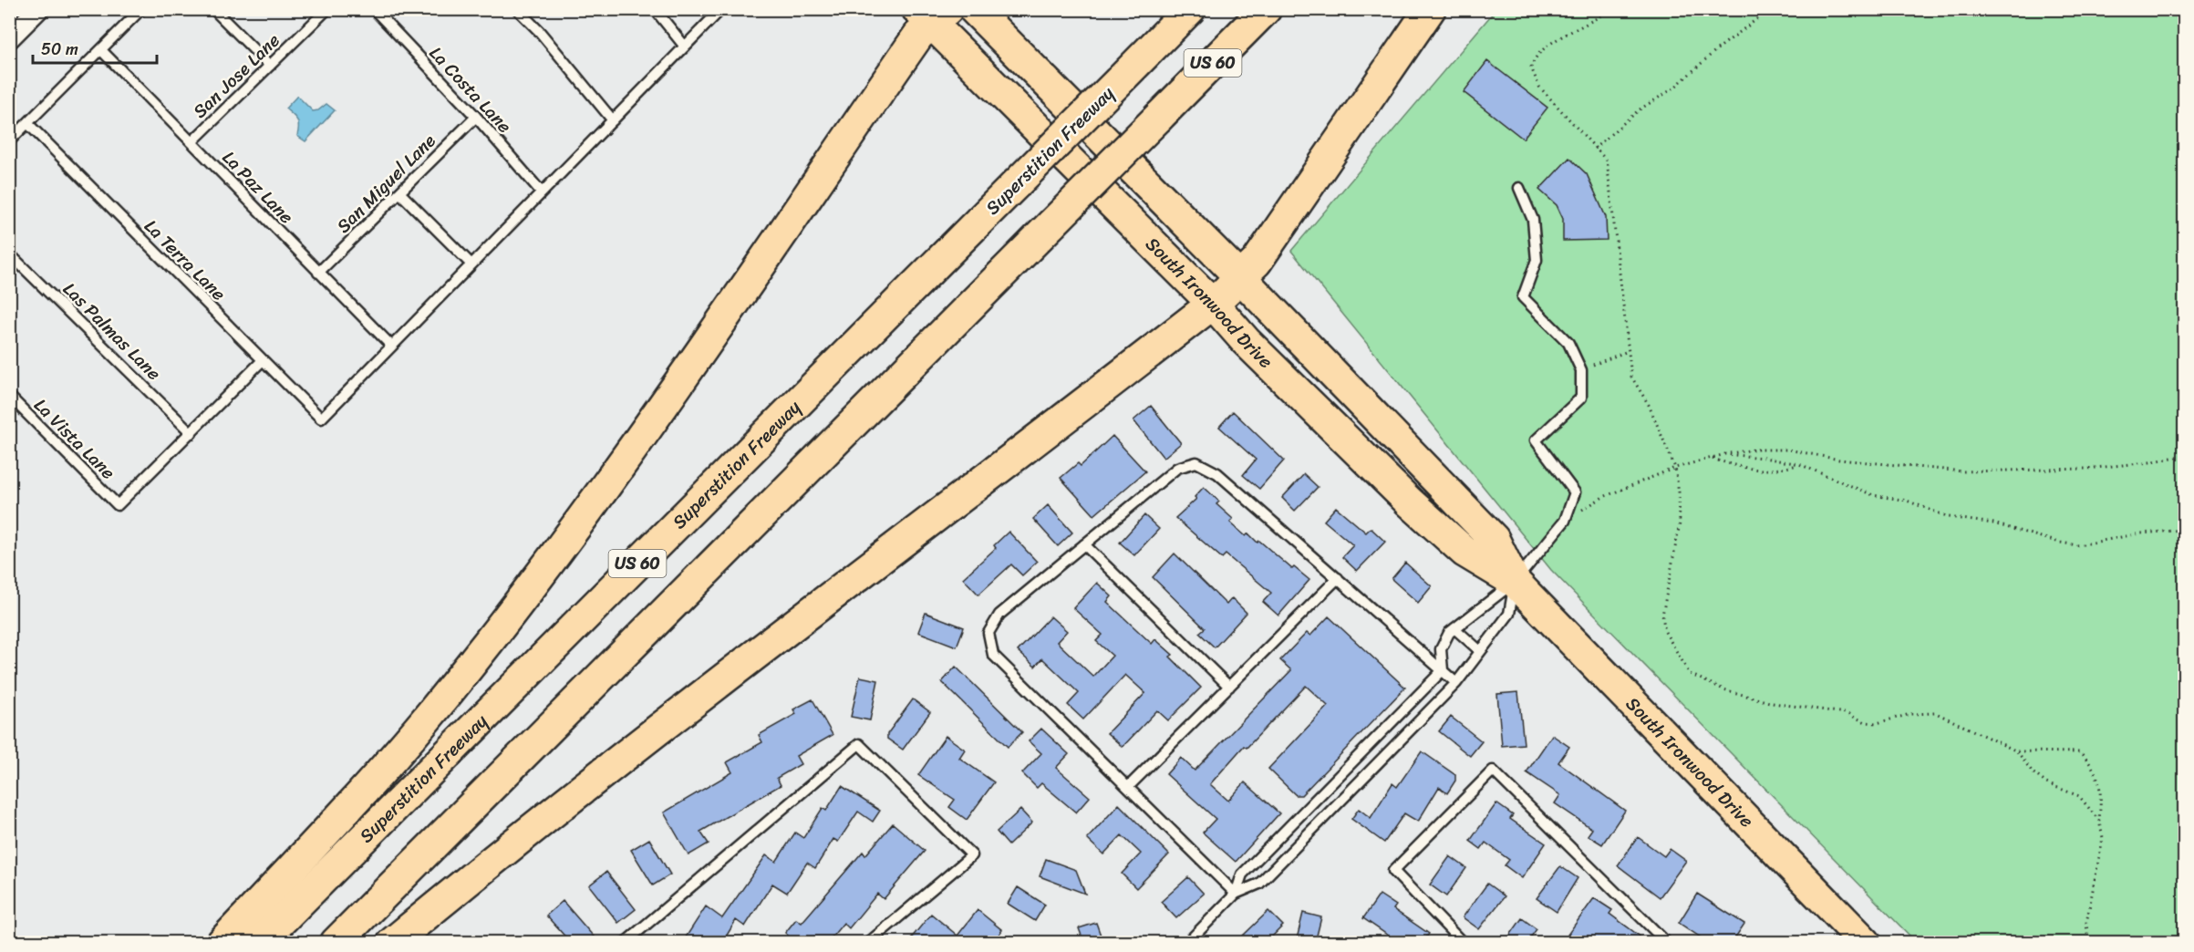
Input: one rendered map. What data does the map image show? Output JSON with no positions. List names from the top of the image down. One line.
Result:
{"streets":{"main road":["US 60","Superstition Freeway","South Ironwood Drive"],"lane":["San Jose Lane","La Costa Lane","San Miguel Lane","La Paz Lane","La Terra Lane","Las Palmas Lane","La Vista Lane"]},"crossings":[["San Jose Lane","La Paz Lane"],["La Costa Lane","San Miguel Lane"],["San Miguel Lane","La Paz Lane"],["La Paz Lane","La Terra Lane"],["Las Palmas Lane","La Vista Lane"]],"scale_bar":"50 m"}
